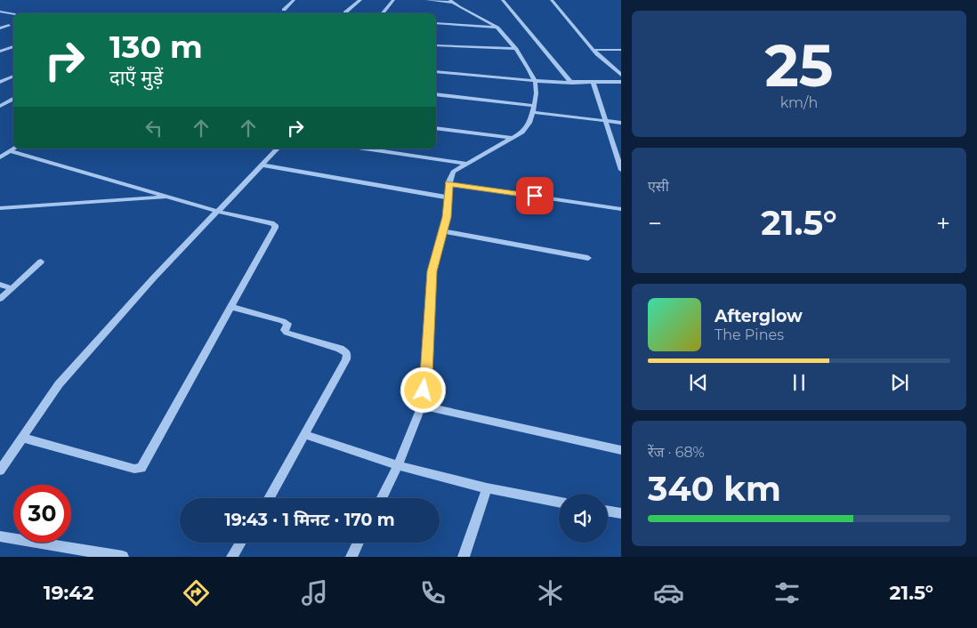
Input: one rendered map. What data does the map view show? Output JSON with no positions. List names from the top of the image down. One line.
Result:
{"page":{"tile":[["25","km/h"],"एसी",["रेंज · 68%","340 km"]],"turn":["130 m","दाएँ मुड़ें"],"heat":["−","21.5°","+"],"song":["Afterglow","The Pines"],"limit":"30","trip":"19:43 · 1 मिनट · 170 m","tabs":["19:42","21.5°"]}}
